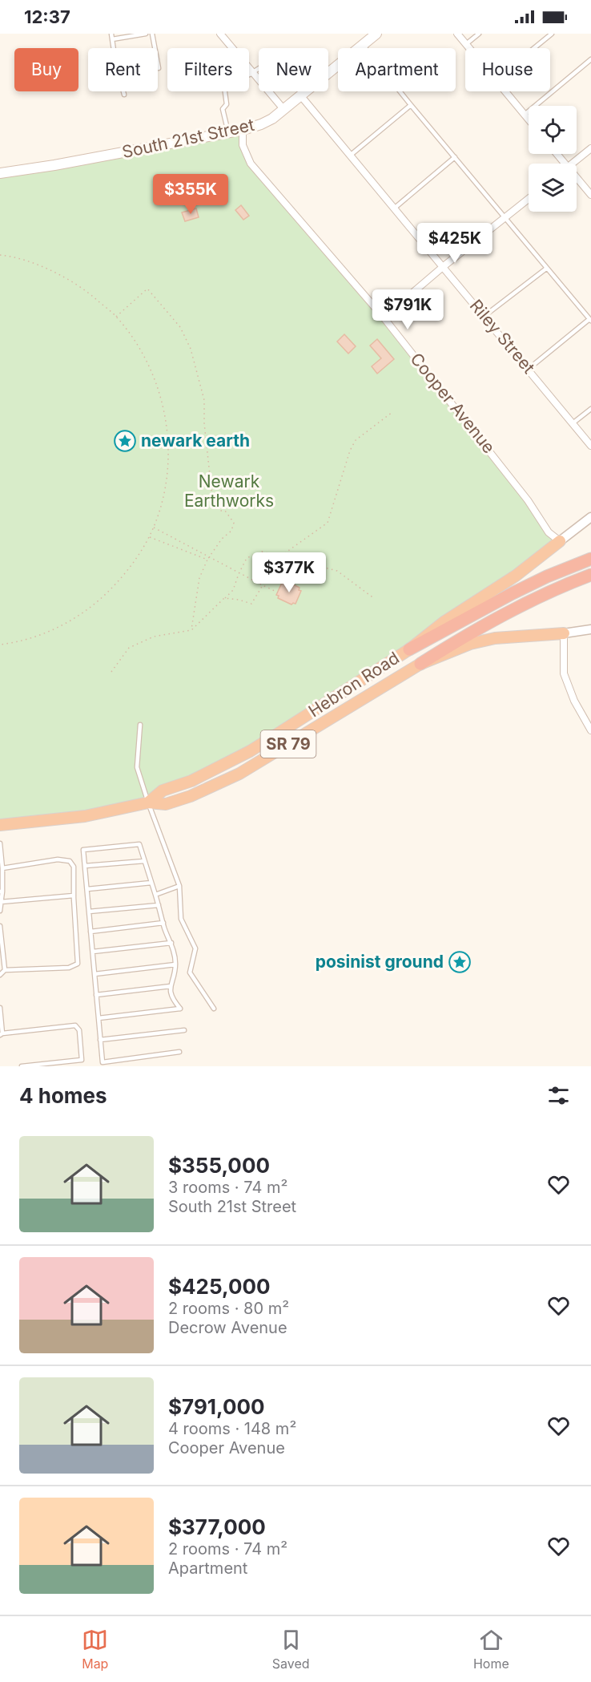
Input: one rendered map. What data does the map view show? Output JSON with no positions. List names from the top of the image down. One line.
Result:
{"streets":{"highway":["Hebron Road","SR 79"],"main road":["South 21st Street"],"street":["Riley Street","Cooper Avenue"]},"crossings":[["South 21st Street","Riley Street"],["South 21st Street","Cooper Avenue"],["Cooper Avenue","Hebron Road"],["Hebron Road","SR 79"]],"parks":["Newark Earthworks"],"places":{"place":["newark earth","posinist ground"]},"page":{"status":"12:37","chip":["Buy","Rent","Filters","New","Apartment","House"],"price":["$355K","$425K","$791K","$377K"],"heading":"4 homes","list":[{"name":"$355,000","note":"3 rooms · 74 m² · South 21st Street"},{"name":"$425,000","note":"2 rooms · 80 m² · Decrow Avenue"},{"name":"$791,000","note":"4 rooms · 148 m² · Cooper Avenue"},{"name":"$377,000","note":"2 rooms · 74 m² · Apartment"}],"tabs":["Map","Saved","Home"]}}
